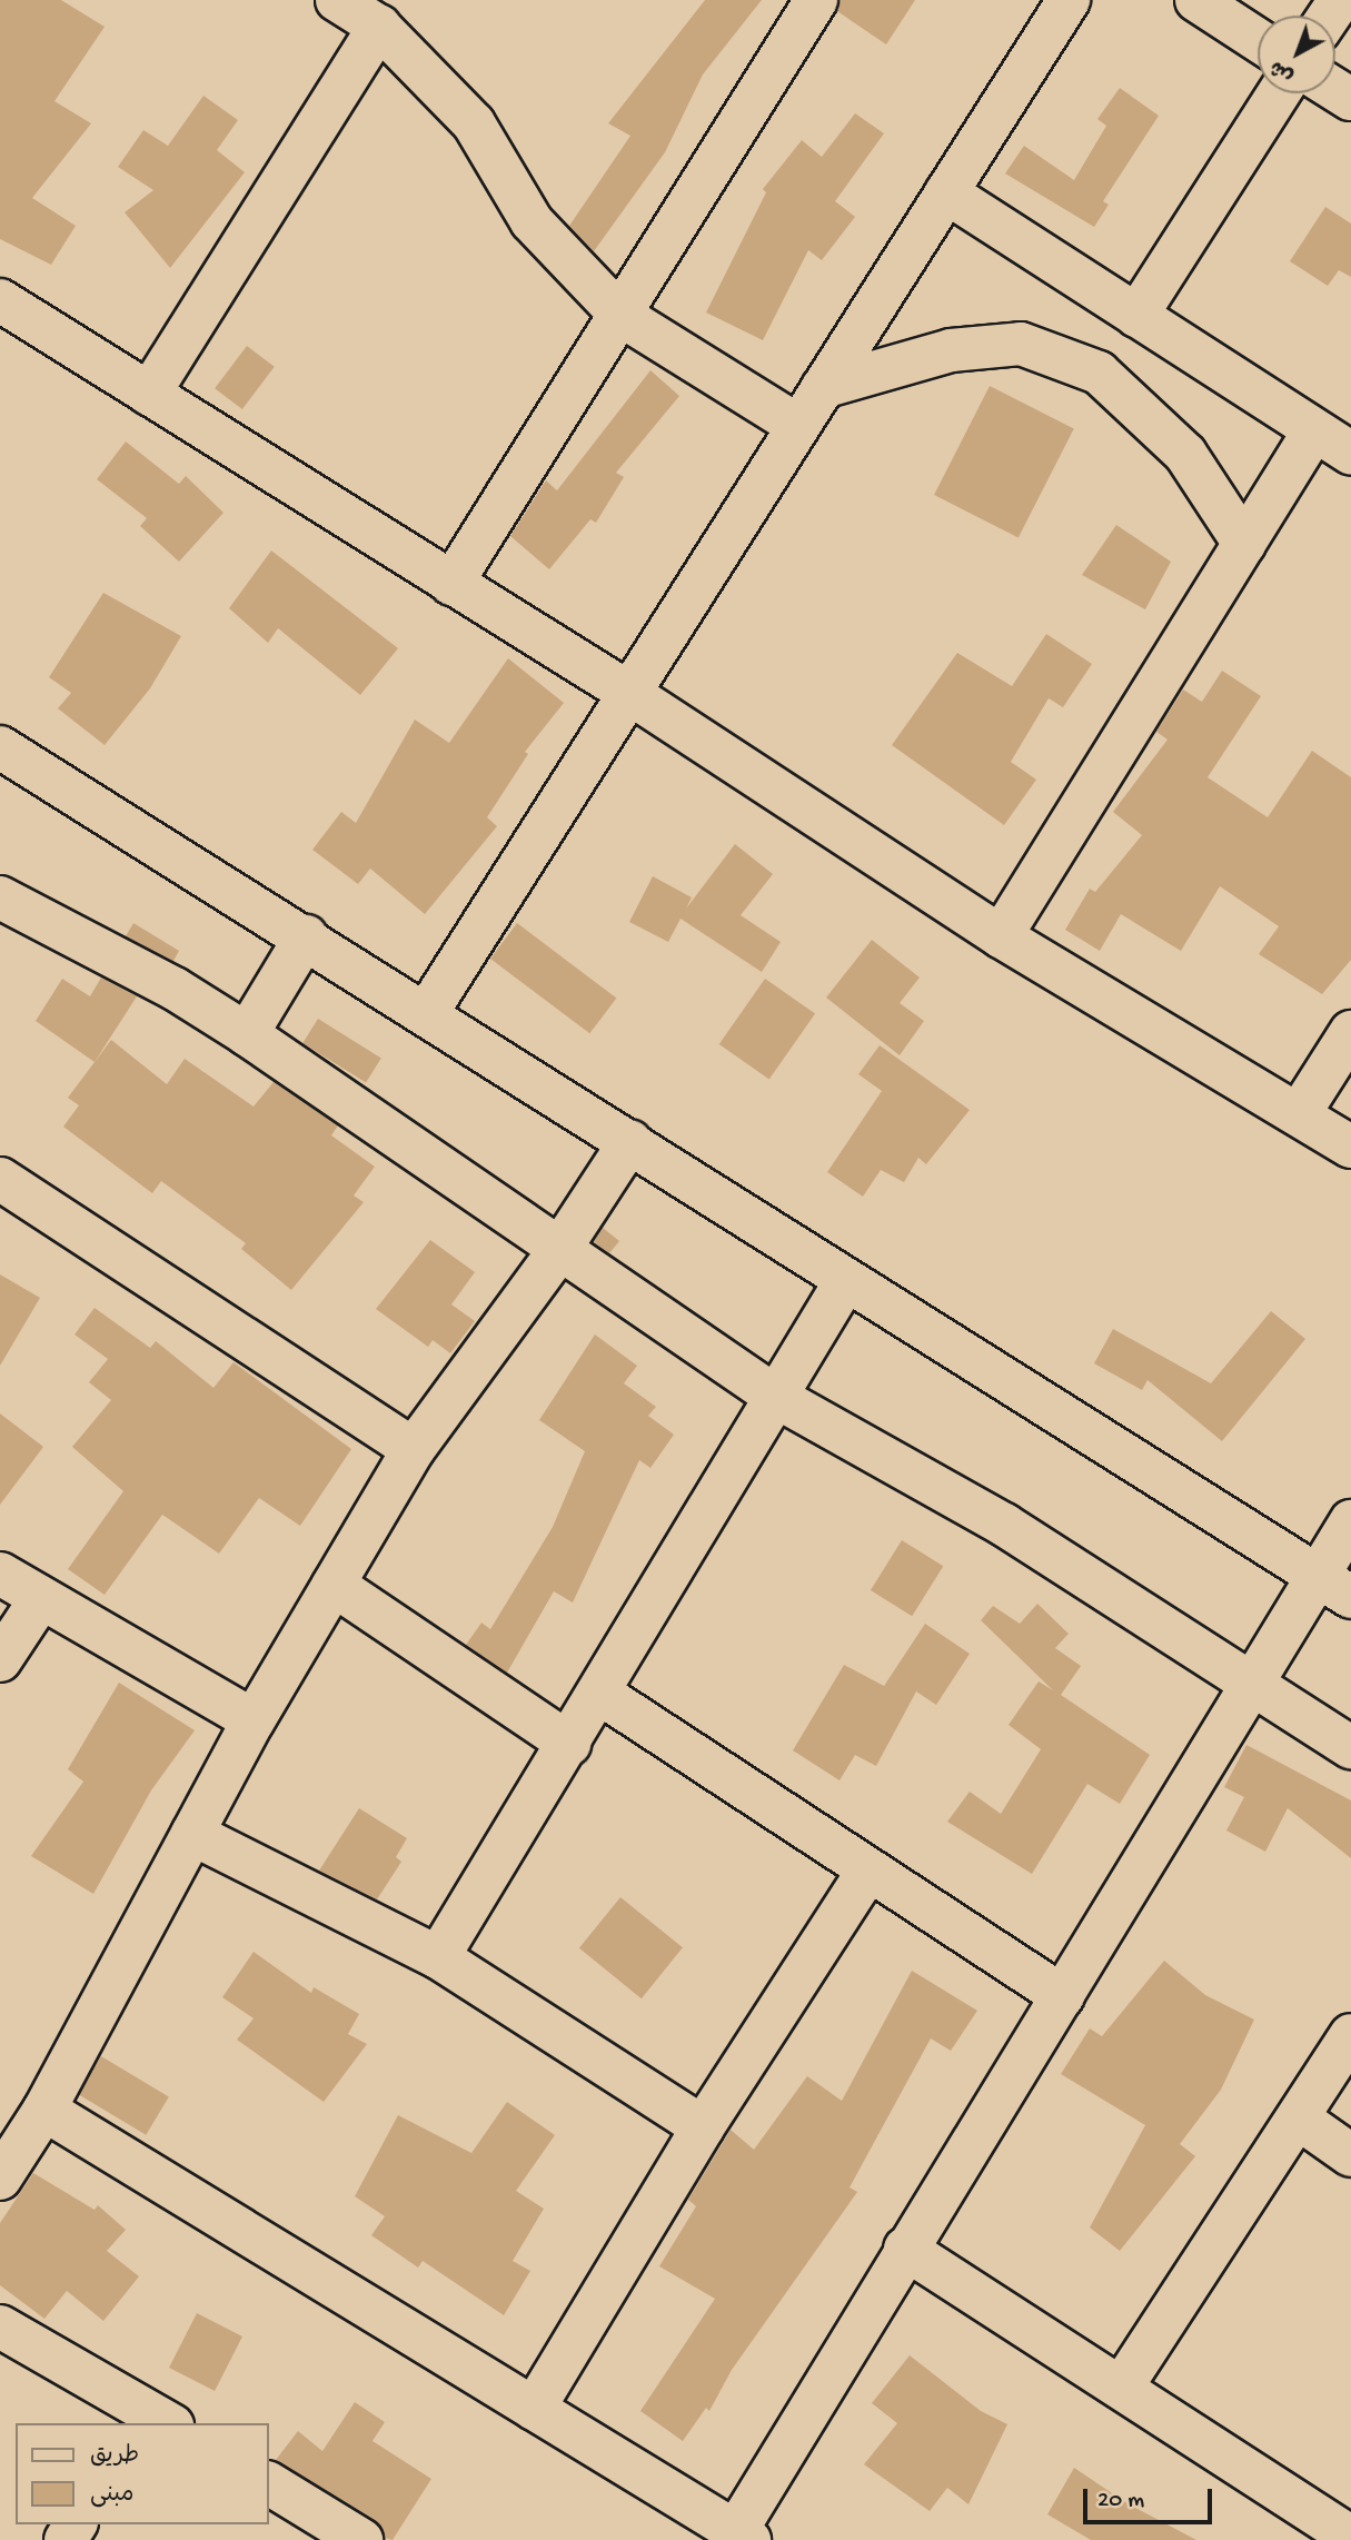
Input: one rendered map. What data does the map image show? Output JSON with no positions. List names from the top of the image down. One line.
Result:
{"legend":["طريق","مبنى"],"scale_bar":"20 m","north":"bottom left"}
